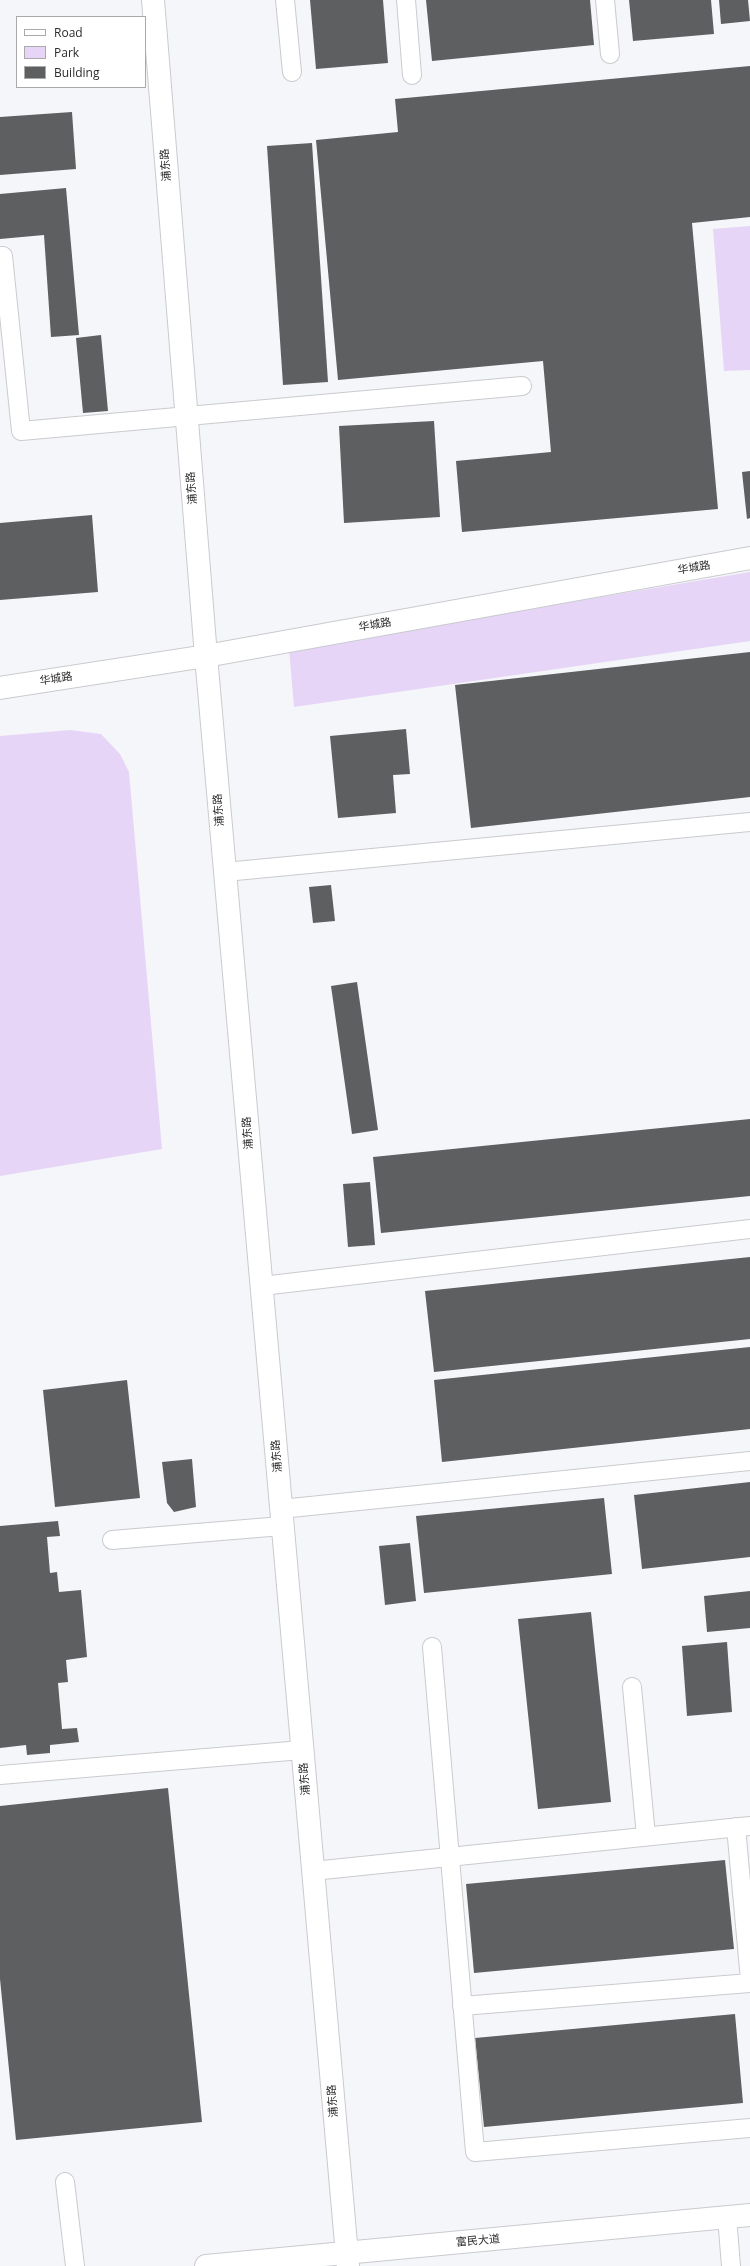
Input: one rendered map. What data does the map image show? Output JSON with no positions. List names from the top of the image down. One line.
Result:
{"streets":{"street":["浦东路","华城路","富民大道"]},"crossings":[["浦东路","华城路"],["浦东路","富民大道"]],"legend":["Road","Park","Building"]}
